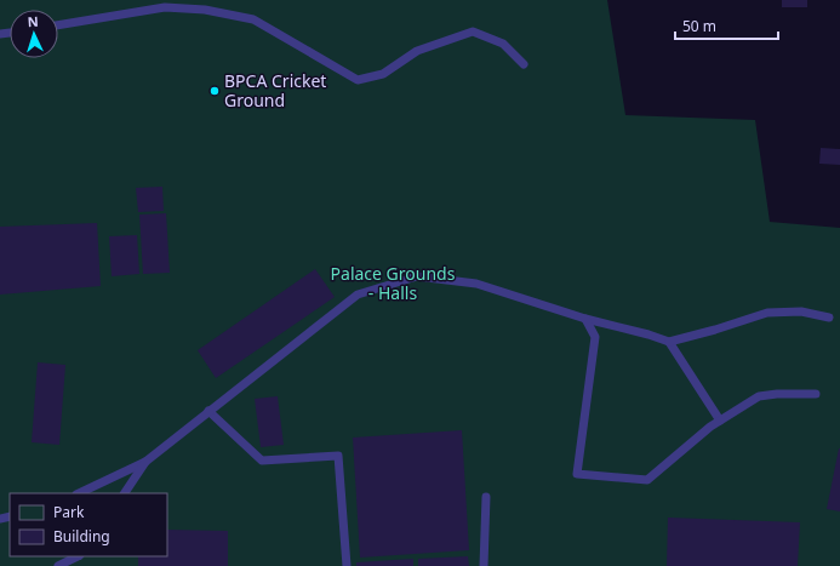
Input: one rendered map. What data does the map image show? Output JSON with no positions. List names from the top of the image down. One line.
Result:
{"parks":["Palace Grounds - Halls"],"places":["BPCA Cricket Ground"],"legend":["Park","Building"],"scale_bar":"50 m","north":"top"}
